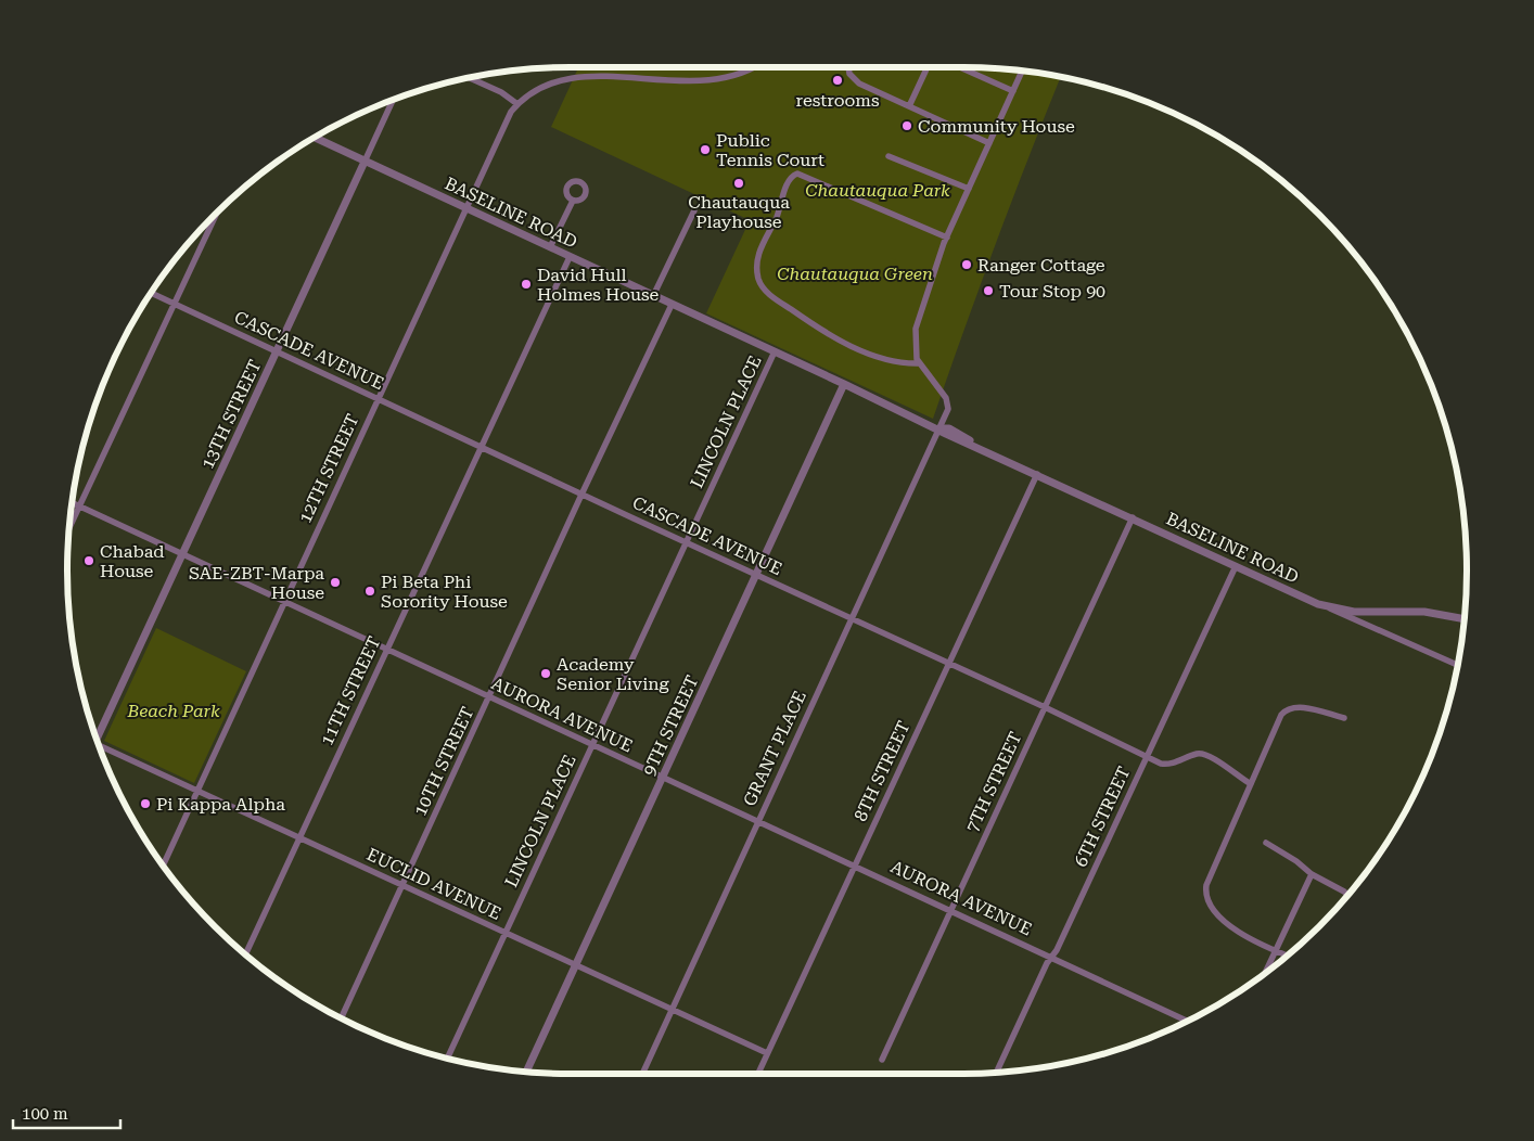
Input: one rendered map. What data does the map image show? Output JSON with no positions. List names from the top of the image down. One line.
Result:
{"streets":{"street":["BASELINE ROAD","CASCADE AVENUE","13TH STREET","LINCOLN PLACE","12TH STREET","11TH STREET","AURORA AVENUE","9TH STREET","GRANT PLACE","10TH STREET","8TH STREET","7TH STREET","6TH STREET","EUCLID AVENUE"]},"crossings":[["BASELINE ROAD","13TH STREET"],["BASELINE ROAD","LINCOLN PLACE"],["BASELINE ROAD","12TH STREET"],["BASELINE ROAD","11TH STREET"],["BASELINE ROAD","9TH STREET"],["BASELINE ROAD","GRANT PLACE"],["BASELINE ROAD","10TH STREET"],["BASELINE ROAD","8TH STREET"],["BASELINE ROAD","7TH STREET"],["BASELINE ROAD","6TH STREET"],["CASCADE AVENUE","13TH STREET"],["CASCADE AVENUE","LINCOLN PLACE"],["CASCADE AVENUE","12TH STREET"],["CASCADE AVENUE","11TH STREET"],["CASCADE AVENUE","9TH STREET"],["CASCADE AVENUE","GRANT PLACE"],["CASCADE AVENUE","10TH STREET"],["CASCADE AVENUE","8TH STREET"],["CASCADE AVENUE","7TH STREET"],["CASCADE AVENUE","6TH STREET"],["13TH STREET","AURORA AVENUE"],["LINCOLN PLACE","AURORA AVENUE"],["LINCOLN PLACE","EUCLID AVENUE"],["12TH STREET","AURORA AVENUE"],["12TH STREET","EUCLID AVENUE"],["11TH STREET","AURORA AVENUE"],["11TH STREET","EUCLID AVENUE"],["AURORA AVENUE","9TH STREET"],["AURORA AVENUE","GRANT PLACE"],["AURORA AVENUE","10TH STREET"],["AURORA AVENUE","8TH STREET"],["AURORA AVENUE","7TH STREET"],["AURORA AVENUE","6TH STREET"],["9TH STREET","EUCLID AVENUE"],["GRANT PLACE","EUCLID AVENUE"],["10TH STREET","EUCLID AVENUE"],["8TH STREET","EUCLID AVENUE"]],"parks":["Chautauqua Park","Chautauqua Green","Beach Park"],"places":["restrooms","Community House","Public Tennis Court","Chautauqua Playhouse","Ranger Cottage","David Hull Holmes House","Tour Stop 90","Chabad House","SAE-ZBT-Marpa House","Pi Beta Phi Sorority House","Academy Senior Living","Pi Kappa Alpha"],"scale_bar":"100 m"}
